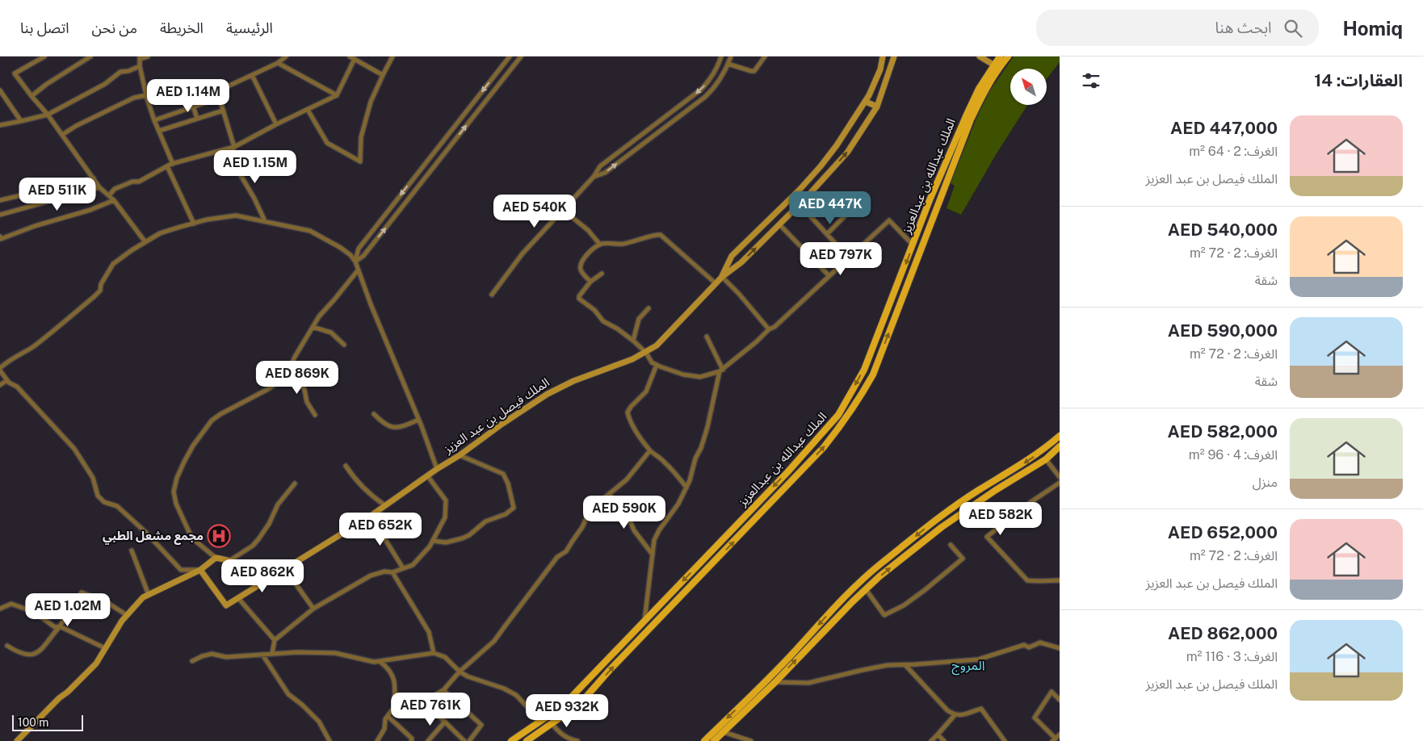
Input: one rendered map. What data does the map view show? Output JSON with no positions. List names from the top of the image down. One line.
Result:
{"streets":{"main road":["الملك عبدالله بن عبدالعزيز"],"street":["الملك فيصل بن عبد العزيز"]},"districts":["المروج"],"places":{"hospital":["مجمع مشعل الطبي"]},"scale_bar":"100 m","north":"top left","page":{"header":"Homiq","search":"ابحث هنا","nav":["الرئيسية","الخريطة","من نحن","اتصل بنا"],"heading":"العقارات: 14","price":["AED 1.14M","AED 1.15M","AED 511K","AED 447K","AED 540K","AED 797K","AED 869K","AED 590K","AED 582K","AED 652K","AED 862K","AED 1.02M","AED 761K","AED 932K"],"list":[{"name":"AED 447,000","note":"الغرف: 2 · 64 m² · الملك فيصل بن عبد العزيز"},{"name":"AED 540,000","note":"الغرف: 2 · 72 m² · شقة"},{"name":"AED 590,000","note":"الغرف: 2 · 72 m² · شقة"},{"name":"AED 582,000","note":"الغرف: 4 · 96 m² · منزل"},{"name":"AED 652,000","note":"الغرف: 2 · 72 m² · الملك فيصل بن عبد العزيز"},{"name":"AED 862,000","note":"الغرف: 3 · 116 m² · الملك فيصل بن عبد العزيز"}],"scale":"100 m"}}
